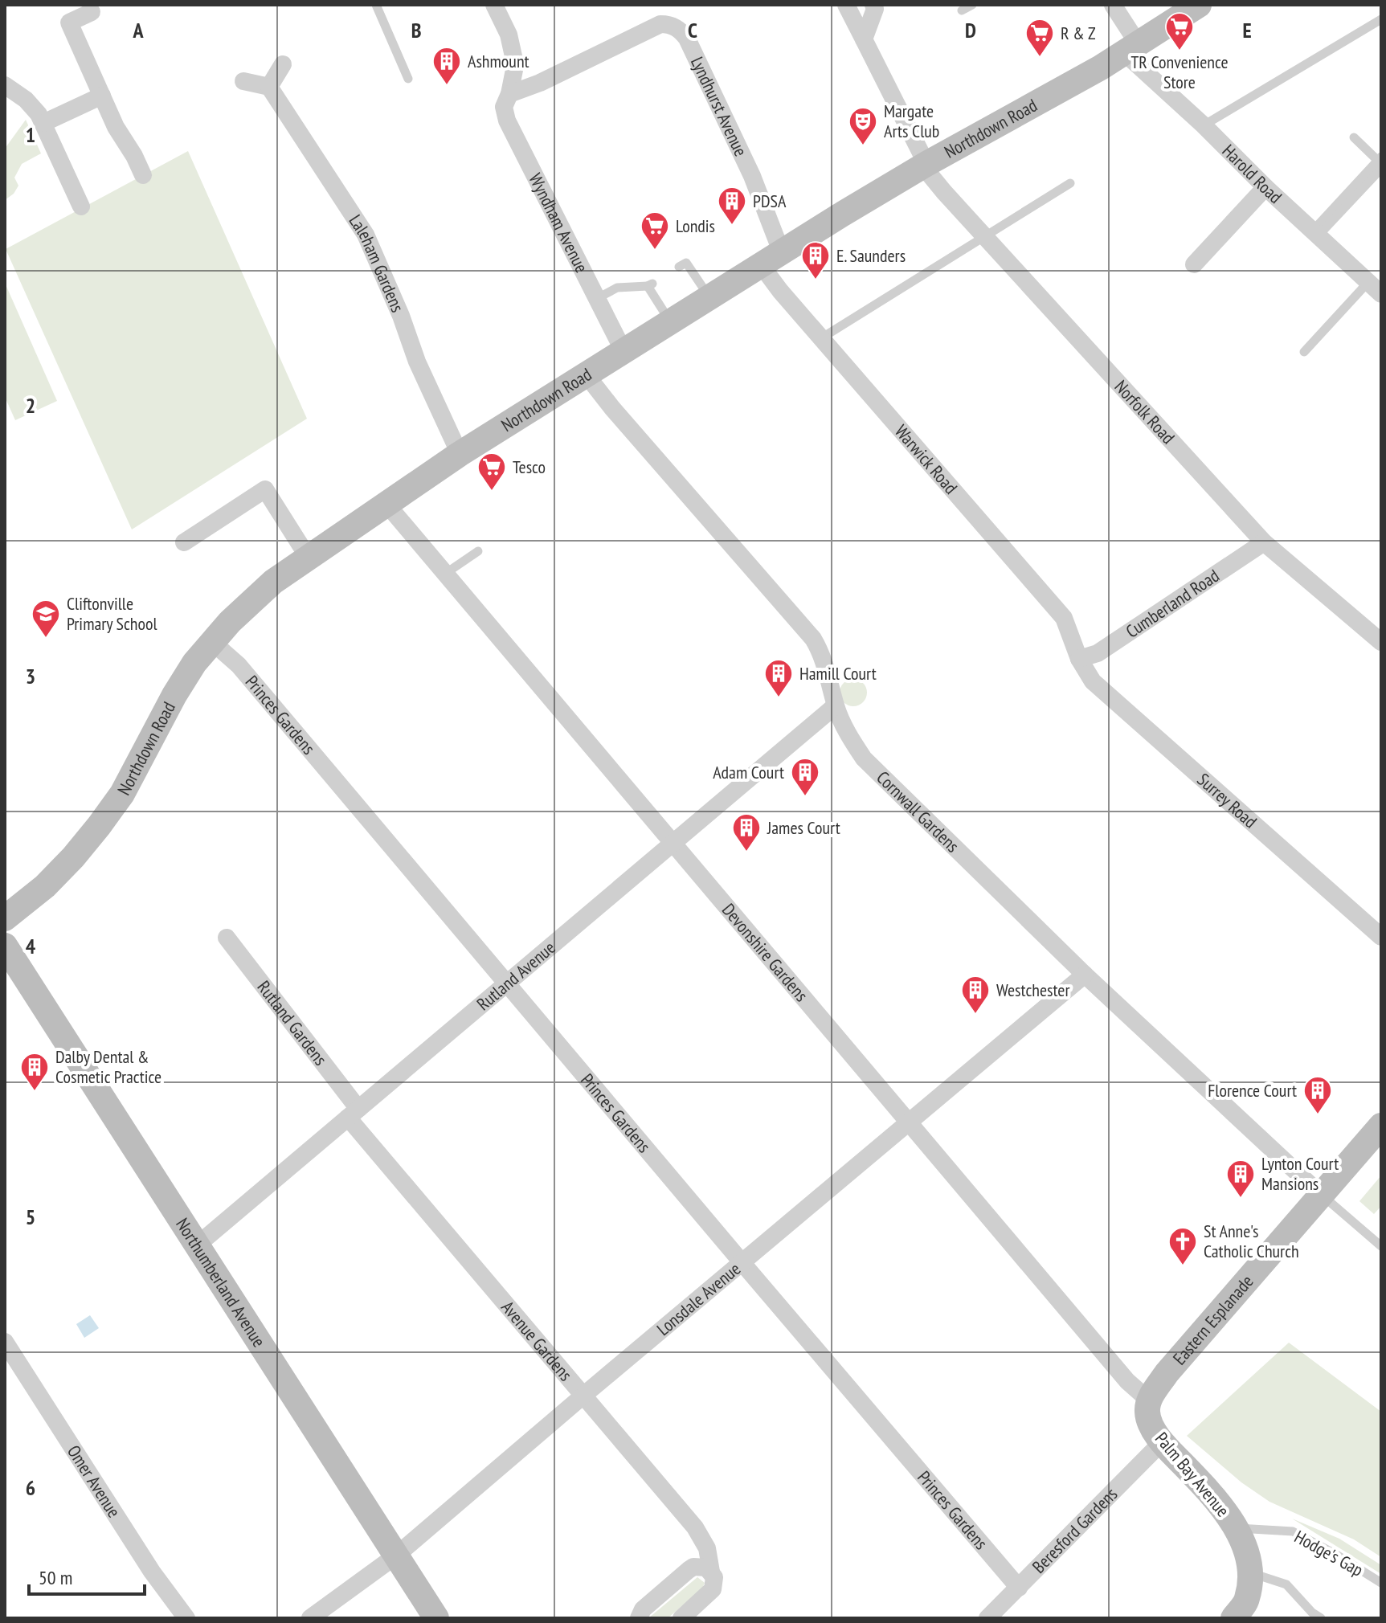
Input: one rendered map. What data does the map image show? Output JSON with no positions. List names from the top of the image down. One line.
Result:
{"streets":{"main road":["Northdown Road","Northumberland Avenue","Eastern Esplanade","Palm Bay Avenue"],"street":["Lyndhurst Avenue","Harold Road","Wyndham Avenue","Laleham Gardens","Norfolk Road","Warwick Road","Cumberland Road","Princes Gardens","Surrey Road","Cornwall Gardens","Devonshire Gardens","Rutland Avenue","Rutland Gardens","Lonsdale Avenue","Avenue Gardens","Omer Avenue","Beresford Gardens"],"lane":["Hodge's Gap"]},"crossings":[["Lyndhurst Avenue","Northdown Road"],["Lyndhurst Avenue","Wyndham Avenue"],["Northdown Road","Harold Road"],["Northdown Road","Wyndham Avenue"],["Northdown Road","Laleham Gardens"],["Northdown Road","Norfolk Road"],["Northdown Road","Warwick Road"],["Northdown Road","Princes Gardens"],["Northdown Road","Cornwall Gardens"],["Northdown Road","Devonshire Gardens"],["Norfolk Road","Cumberland Road"],["Warwick Road","Cumberland Road"],["Warwick Road","Surrey Road"],["Cumberland Road","Surrey Road"],["Princes Gardens","Rutland Avenue"],["Princes Gardens","Lonsdale Avenue"],["Princes Gardens","Beresford Gardens"],["Cornwall Gardens","Rutland Avenue"],["Cornwall Gardens","Lonsdale Avenue"],["Cornwall Gardens","Eastern Esplanade"],["Devonshire Gardens","Rutland Avenue"],["Devonshire Gardens","Lonsdale Avenue"],["Devonshire Gardens","Eastern Esplanade"],["Devonshire Gardens","Palm Bay Avenue"],["Rutland Avenue","Rutland Gardens"],["Rutland Avenue","Northumberland Avenue"],["Rutland Avenue","Avenue Gardens"],["Rutland Gardens","Avenue Gardens"],["Northumberland Avenue","Lonsdale Avenue"],["Lonsdale Avenue","Avenue Gardens"],["Eastern Esplanade","Palm Bay Avenue"],["Palm Bay Avenue","Beresford Gardens"],["Palm Bay Avenue","Hodge's Gap"]],"places":{"supermarket":["TR Convenience Store","R & Z","Londis","Tesco"],"building":["Ashmount","PDSA","E. Saunders","Hamill Court","Adam Court","James Court","Westchester","Dalby Dental & Cosmetic Practice","Florence Court","Lynton Court Mansions"],"theatre":["Margate Arts Club"],"school or university":["Cliftonville Primary School"],"church":["St Anne's Catholic Church"]},"scale_bar":"50 m","grid":{"columns":["A","B","C","D","E"],"rows":["1","2","3","4","5","6"]}}
